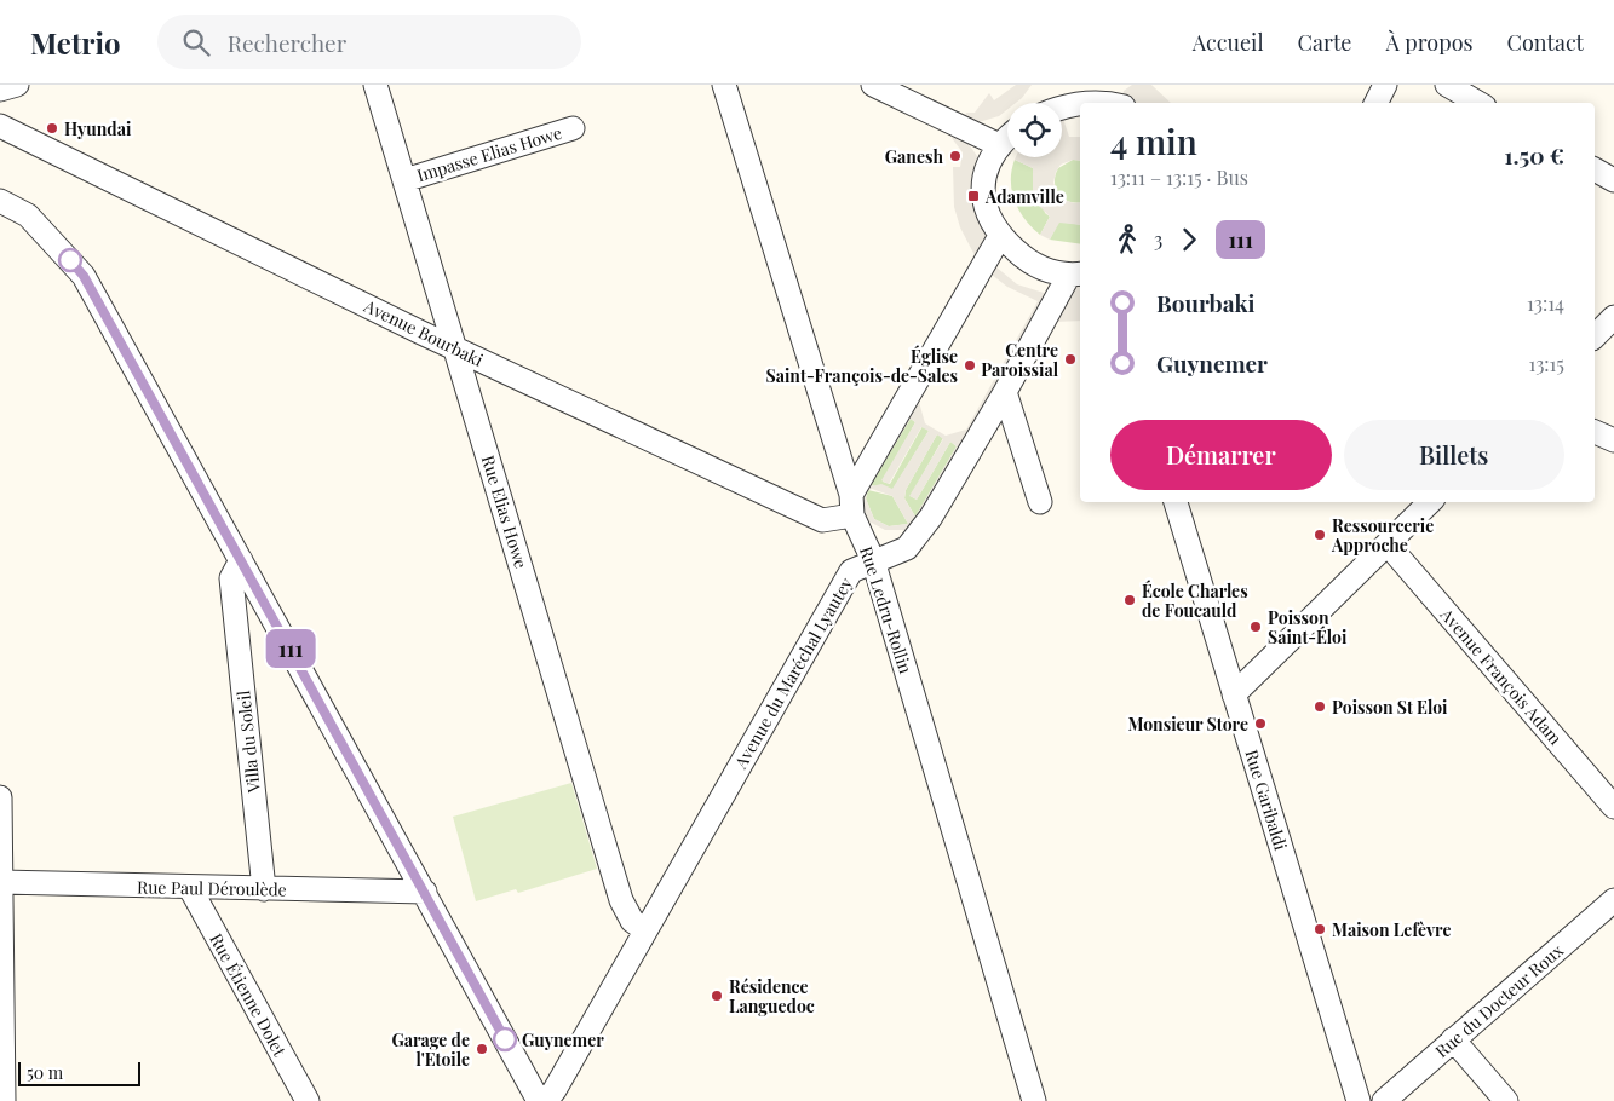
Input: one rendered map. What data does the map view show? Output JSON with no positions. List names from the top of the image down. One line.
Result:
{"streets":{"street":["Impasse Elias Howe","Avenue Bourbaki","Rue Elias Howe","Rue Ledru-Rollin","Avenue du Maréchal Lyautey","Avenue François Adam","Villa du Soleil","Rue Garibaldi","Rue Paul Déroulède","Rue Étienne Dolet","Rue du Docteur Roux"]},"crossings":[["Impasse Elias Howe","Rue Elias Howe"],["Avenue Bourbaki","Rue Elias Howe"],["Avenue Bourbaki","Rue Ledru-Rollin"],["Rue Elias Howe","Avenue du Maréchal Lyautey"],["Rue Ledru-Rollin","Avenue du Maréchal Lyautey"],["Villa du Soleil","Rue Paul Déroulède"],["Rue Paul Déroulède","Rue Étienne Dolet"]],"places":{"other":["Hyundai","Ganesh","Centre Paroissial","Église Saint-François-de-Sales","Ressourcerie Approche","École Charles de Foucauld","Poisson Saint-Éloi","Poisson St Eloi","Monsieur Store","Maison Lefèvre","Résidence Languedoc","Guynemer","Garage de l'Etoile"],"transit":["Adamville"]},"lines":["bus line 111"],"scale_bar":"50 m","page":{"header":"Metrio","search":"Rechercher","nav":["Accueil","Carte","À propos","Contact"],"on_map":"111","heading":["4 min","13:11 – 13:15 · Bus","1.50 €"],"legs":["3","111"],"list":[{"name":"Bourbaki","value":"13:14"},{"name":"Guynemer","value":"13:15"}],"buttons":["Démarrer","Billets"],"scale":"50 m"}}
